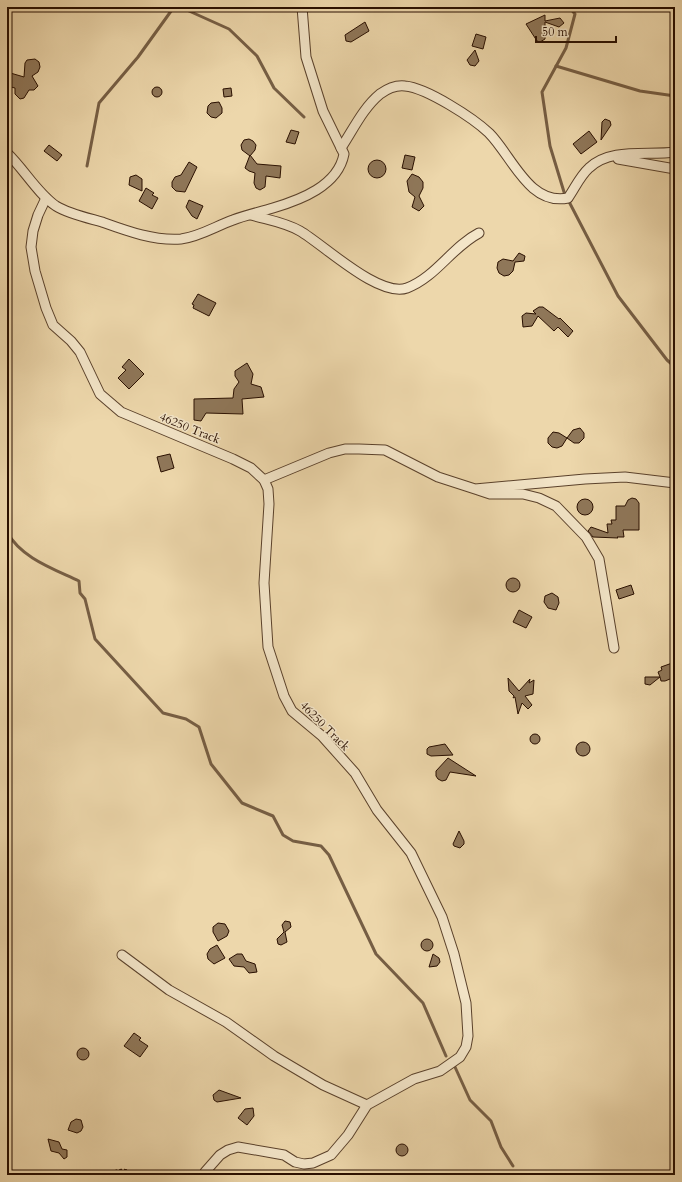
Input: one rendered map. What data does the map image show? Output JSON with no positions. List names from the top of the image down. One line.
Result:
{"streets":{"street":["46250 Track"]},"scale_bar":"50 m"}
